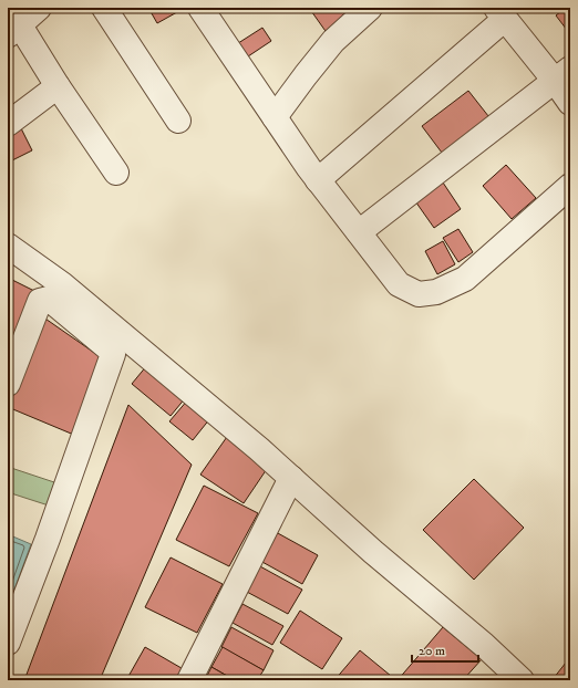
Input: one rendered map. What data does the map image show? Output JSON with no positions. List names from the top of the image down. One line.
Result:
{"scale_bar":"20 m"}
